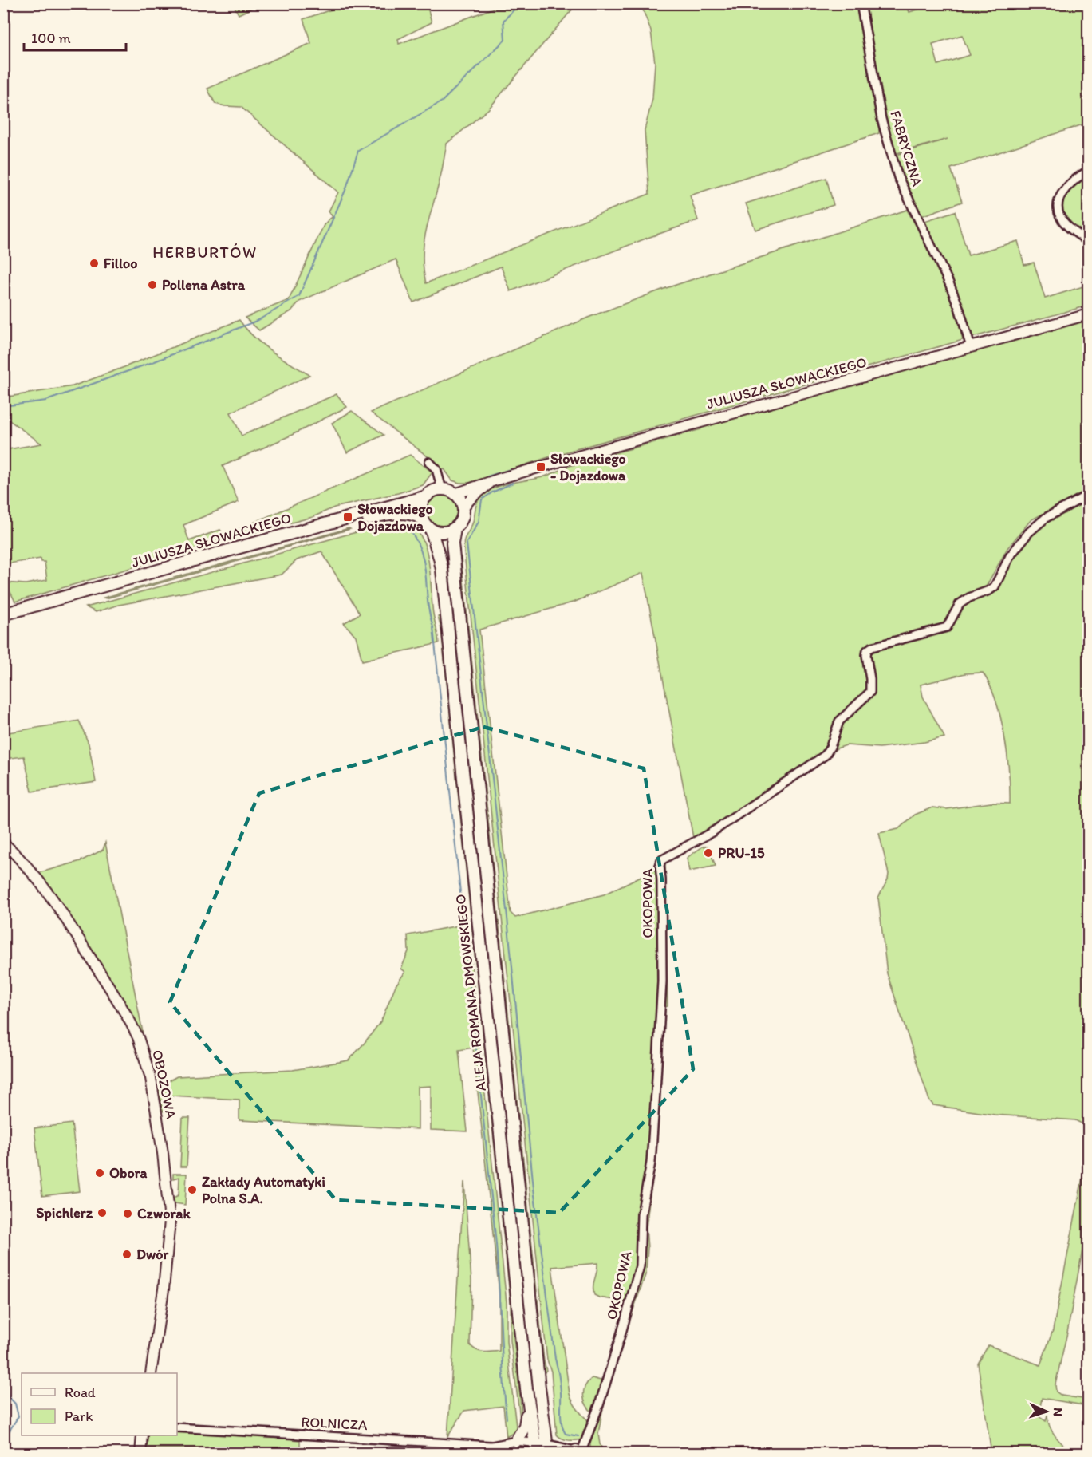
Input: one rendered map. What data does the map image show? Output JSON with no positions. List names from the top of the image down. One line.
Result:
{"streets":{"main road":["JULIUSZA SŁOWACKIEGO","ALEJA ROMANA DMOWSKIEGO"],"street":["FABRYCZNA","OKOPOWA","OBOZOWA","ROLNICZA"]},"crossings":[["FABRYCZNA","JULIUSZA SŁOWACKIEGO"],["JULIUSZA SŁOWACKIEGO","ALEJA ROMANA DMOWSKIEGO"],["OKOPOWA","ROLNICZA"],["ALEJA ROMANA DMOWSKIEGO","ROLNICZA"]],"districts":["HERBURTÓW"],"places":{"other":["Filloo","Pollena Astra","PRU-15","Obora","Zakłady Automatyki Polna S.A.","Spichlerz","Czworak","Dwór"],"transit":["Słowackiego - Dojazdowa","Słowackiego Dojazdowa"]},"legend":["Road","Park"],"scale_bar":"100 m","north":"right"}
